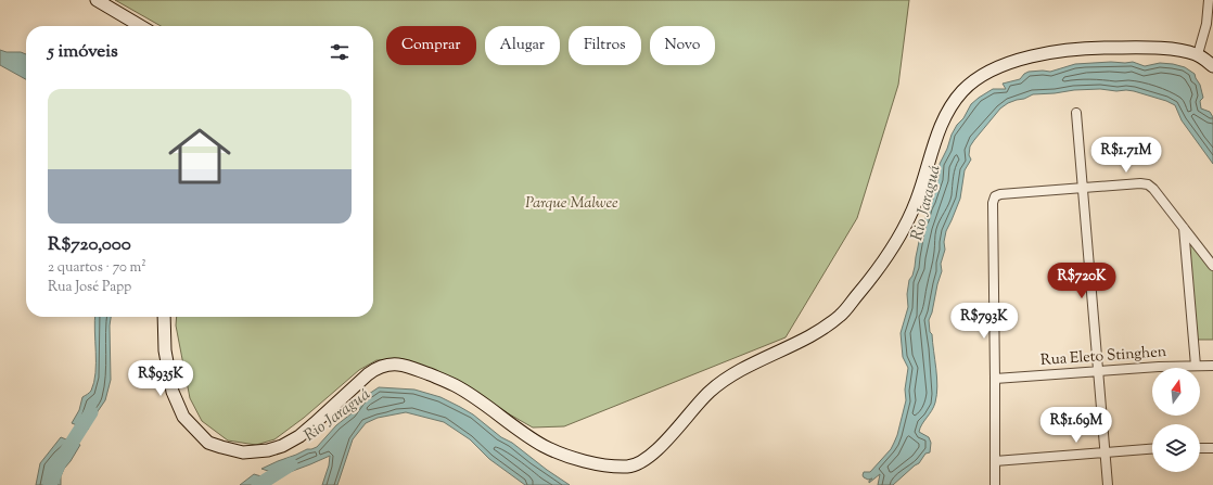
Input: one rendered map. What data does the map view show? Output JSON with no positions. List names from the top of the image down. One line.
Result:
{"streets":{"street":["Rua Eleto Stinghen"]},"water":["Rio Jaraguá"],"parks":["Parque Malwee"],"north":"top","page":{"chip":["Comprar","Alugar","Filtros","Novo"],"heading":"5 imóveis","list":[{"name":"R$720,000","note":"2 quartos · 70 m² · Rua José Papp"}],"price":["R$1.71M","R$720K","R$793K","R$935K","R$1.69M"]}}
